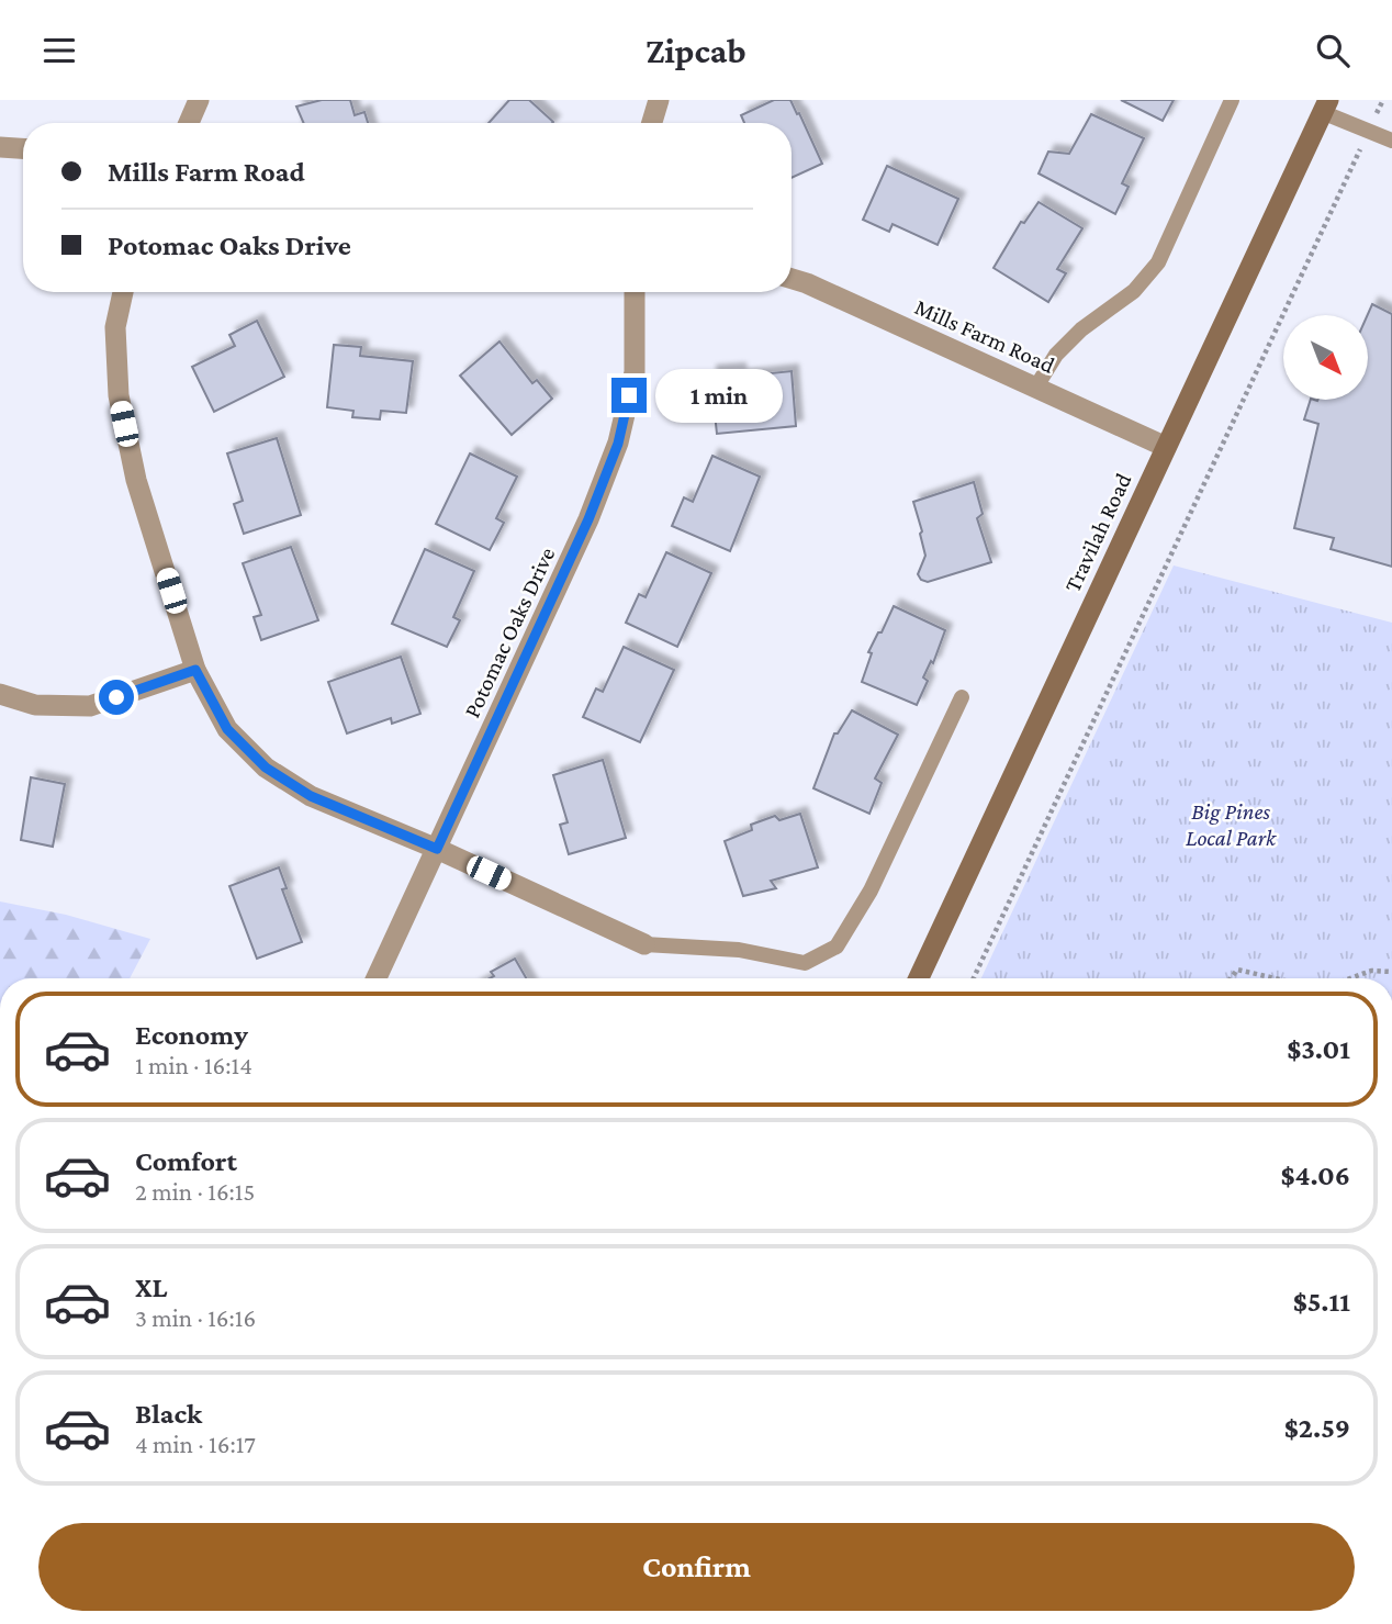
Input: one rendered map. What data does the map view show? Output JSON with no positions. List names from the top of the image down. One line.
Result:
{"streets":{"main road":["Travilah Road"],"street":["Mills Farm Road","Potomac Oaks Drive"]},"crossings":[["Mills Farm Road","Travilah Road"]],"parks":["Big Pines Local Park"],"north":"bottom right","page":{"header":"Zipcab","banner":["Mills Farm Road","Potomac Oaks Drive"],"bubble":"1 min","list":[{"name":"Economy","note":"1 min · 16:14","value":"$3.01"},{"name":"Comfort","note":"2 min · 16:15","value":"$4.06"},{"name":"XL","note":"3 min · 16:16","value":"$5.11"},{"name":"Black","note":"4 min · 16:17","value":"$2.59"}],"buttons":"Confirm"}}
